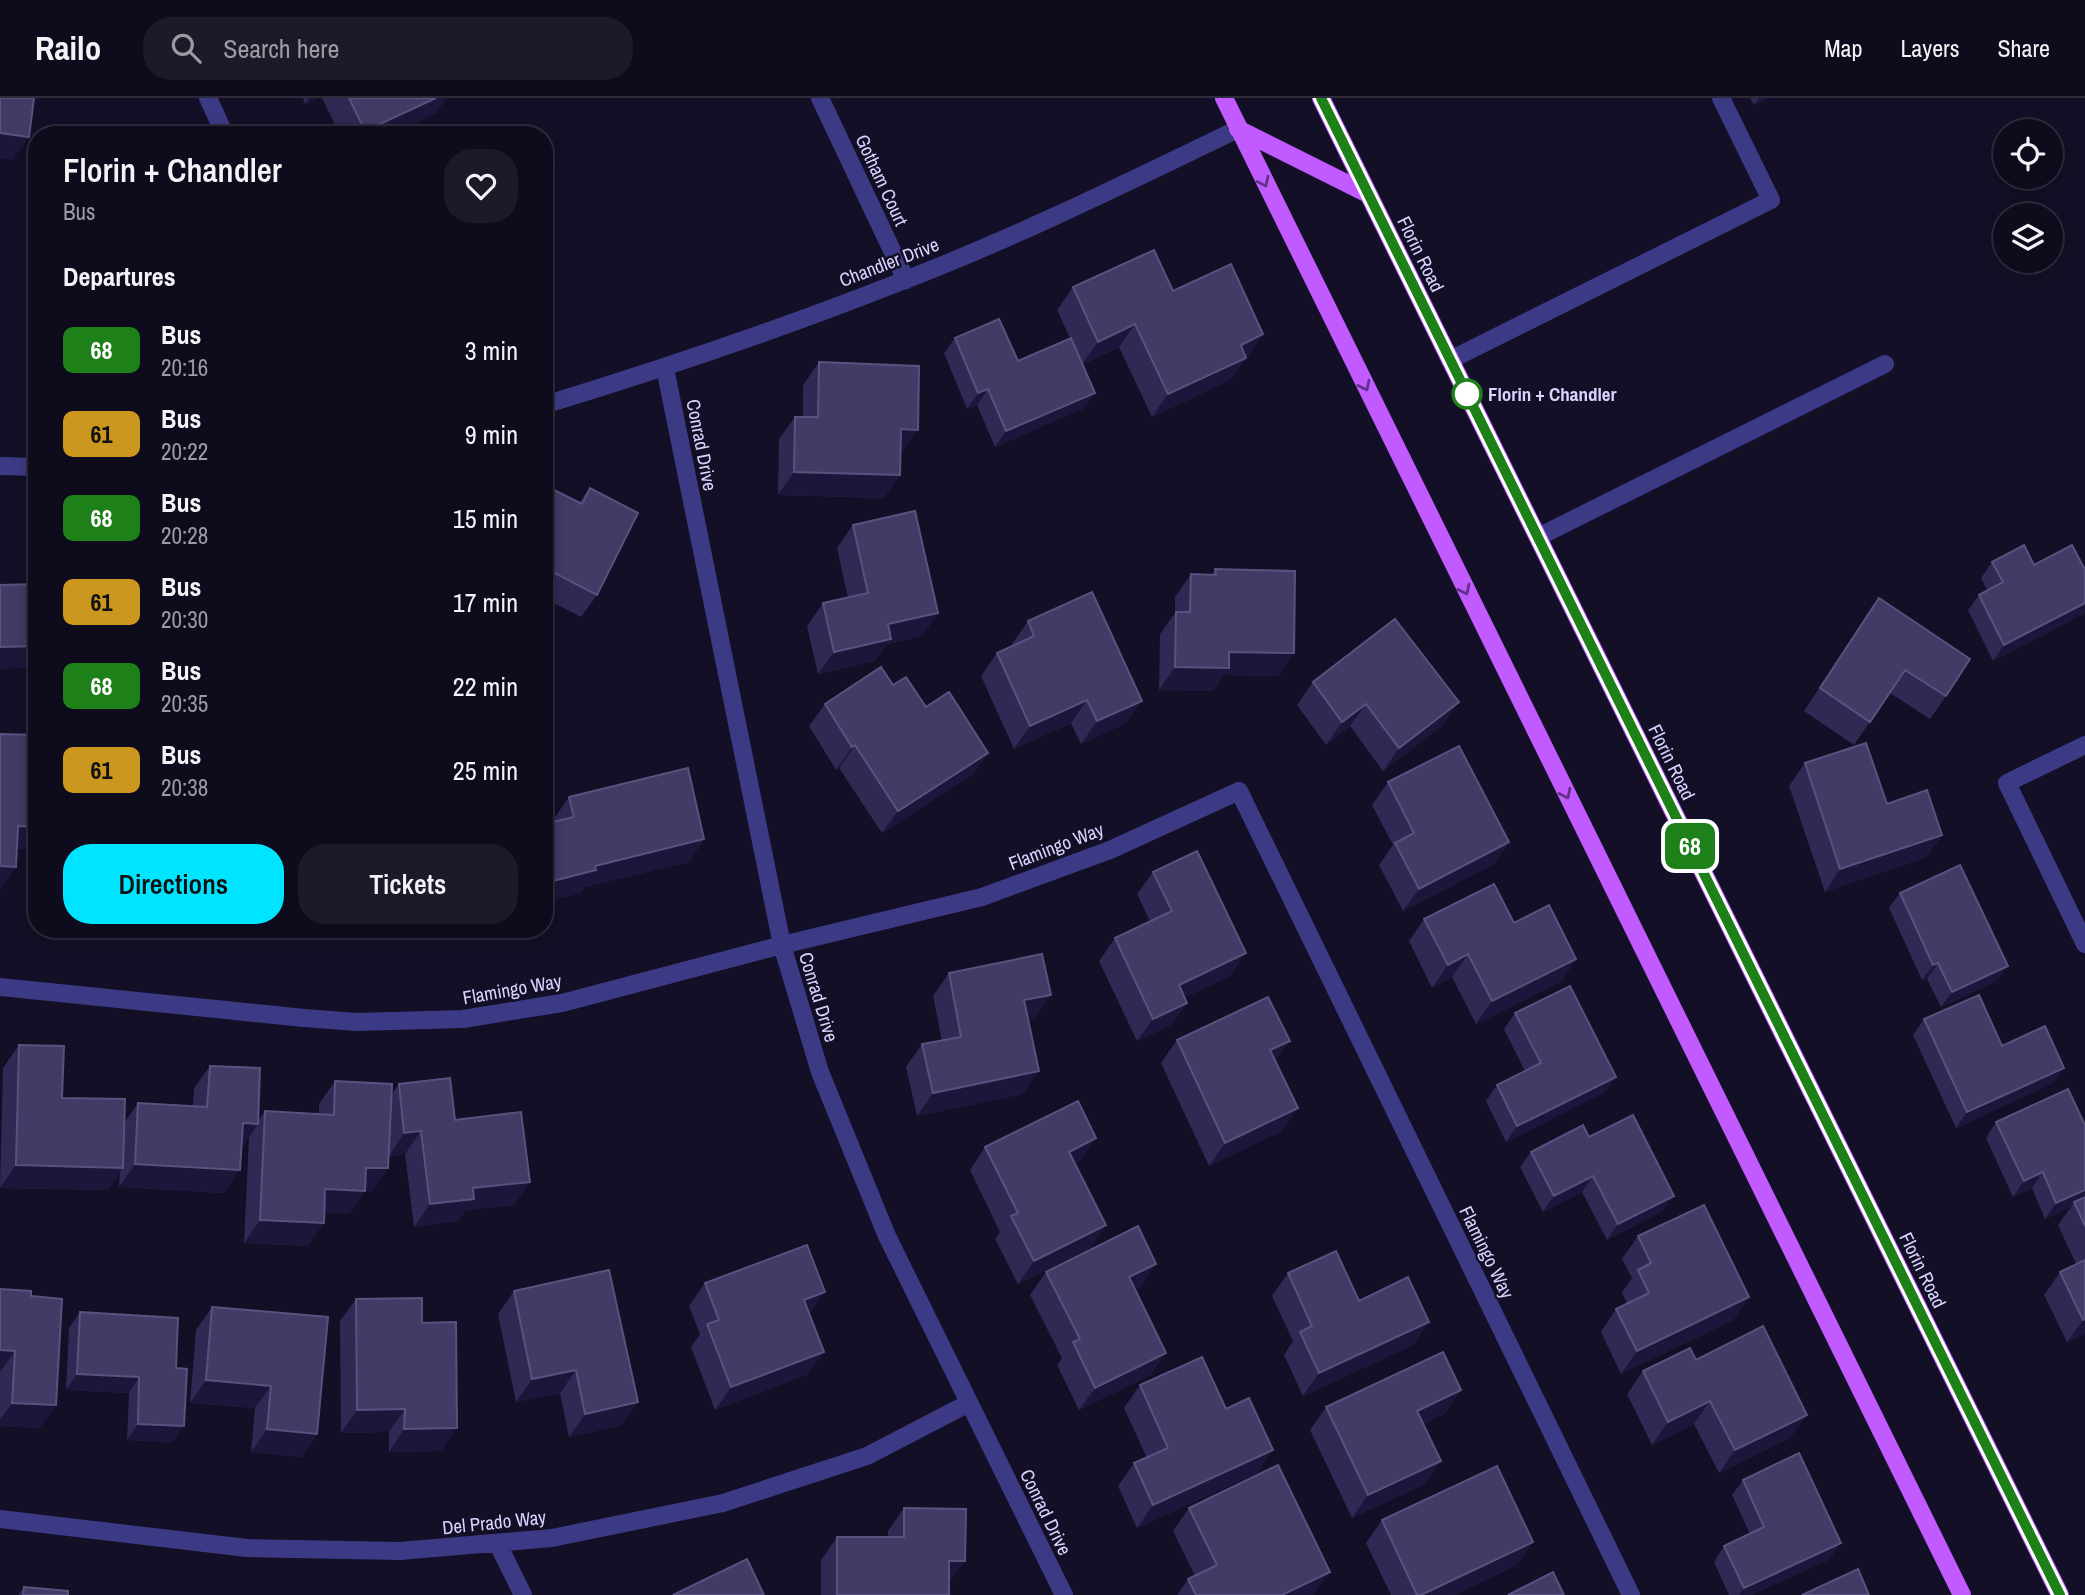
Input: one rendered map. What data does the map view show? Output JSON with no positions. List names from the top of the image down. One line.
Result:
{"streets":{"main road":["Florin Road"],"street":["Gotham Court","Chandler Drive","Conrad Drive","Flamingo Way","Del Prado Way"]},"crossings":[["Gotham Court","Chandler Drive"],["Chandler Drive","Conrad Drive"],["Conrad Drive","Flamingo Way"],["Conrad Drive","Del Prado Way"]],"places":["Florin + Chandler"],"lines":["bus line 68"],"page":{"header":"Railo","search":"Search here","nav":["Map","Layers","Share"],"on_map":"68","heading":[["Florin + Chandler","Bus"],"Departures"],"list":[{"mark":"68","name":"Bus","note":"20:16","value":"3 min"},{"mark":"61","name":"Bus","note":"20:22","value":"9 min"},{"mark":"68","name":"Bus","note":"20:28","value":"15 min"},{"mark":"61","name":"Bus","note":"20:30","value":"17 min"},{"mark":"68","name":"Bus","note":"20:35","value":"22 min"},{"mark":"61","name":"Bus","note":"20:38","value":"25 min"}],"buttons":["Directions","Tickets"]}}
